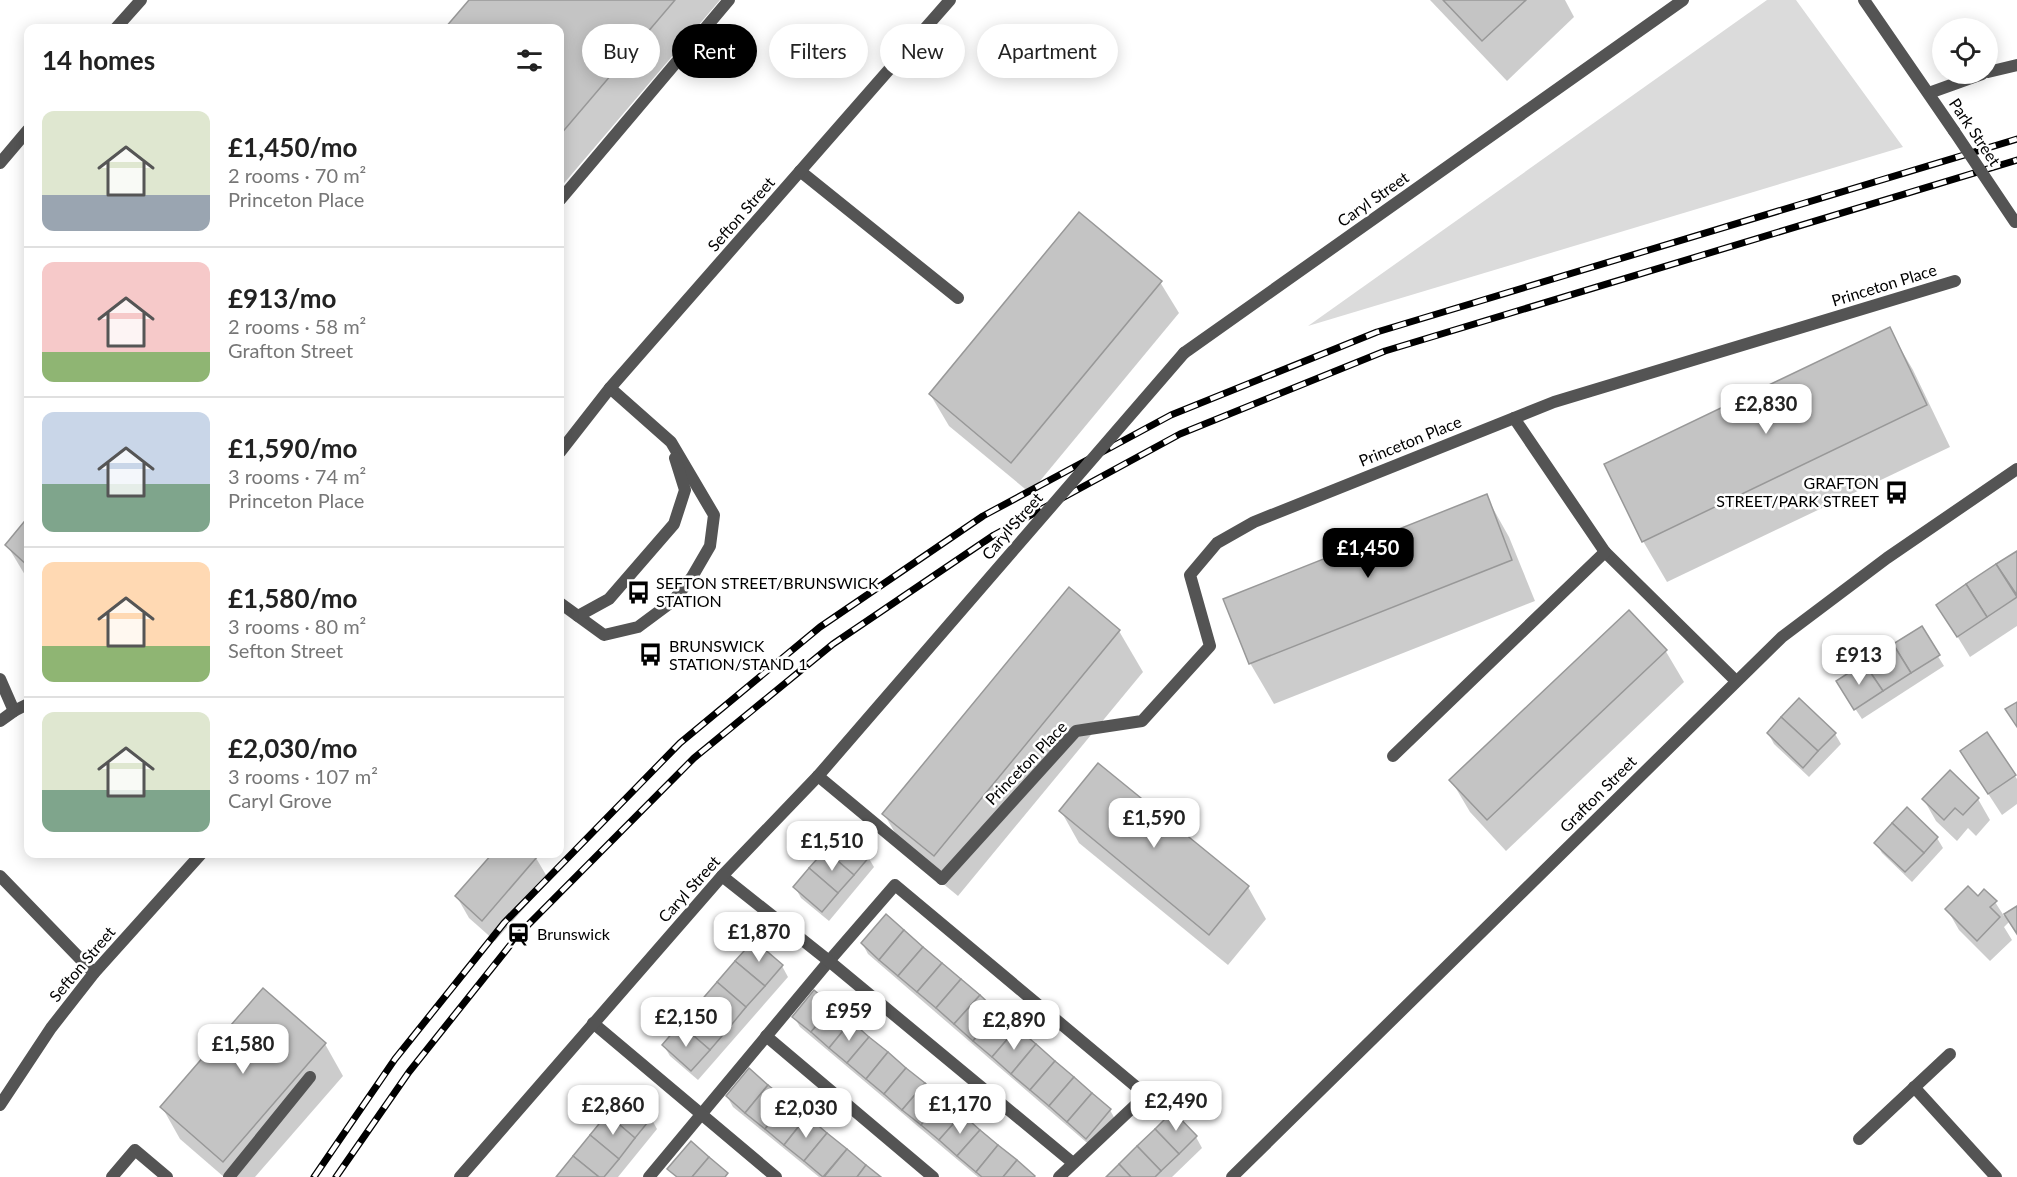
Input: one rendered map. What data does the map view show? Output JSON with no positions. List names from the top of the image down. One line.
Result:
{"streets":{"street":["Park Street","Caryl Street","Sefton Street","Princeton Place","Grafton Street"]},"crossings":[["Caryl Street","Princeton Place"]],"places":{"bus stop":["GRAFTON STREET/PARK STREET","SEFTON STREET/BRUNSWICK STATION","BRUNSWICK STATION/STAND 1"],"station":["Brunswick"]},"page":{"chip":["Buy","Rent","Filters","New","Apartment"],"heading":"14 homes","list":[{"name":"£1,450/mo","note":"2 rooms · 70 m² · Princeton Place"},{"name":"£913/mo","note":"2 rooms · 58 m² · Grafton Street"},{"name":"£1,590/mo","note":"3 rooms · 74 m² · Princeton Place"},{"name":"£1,580/mo","note":"3 rooms · 80 m² · Sefton Street"},{"name":"£2,030/mo","note":"3 rooms · 107 m² · Caryl Grove"}],"price":["£2,830","£1,450","£913","£1,590","£1,510","£1,870","£959","£2,150","£2,890","£1,580","£2,490","£1,170","£2,860","£2,030"]}}
